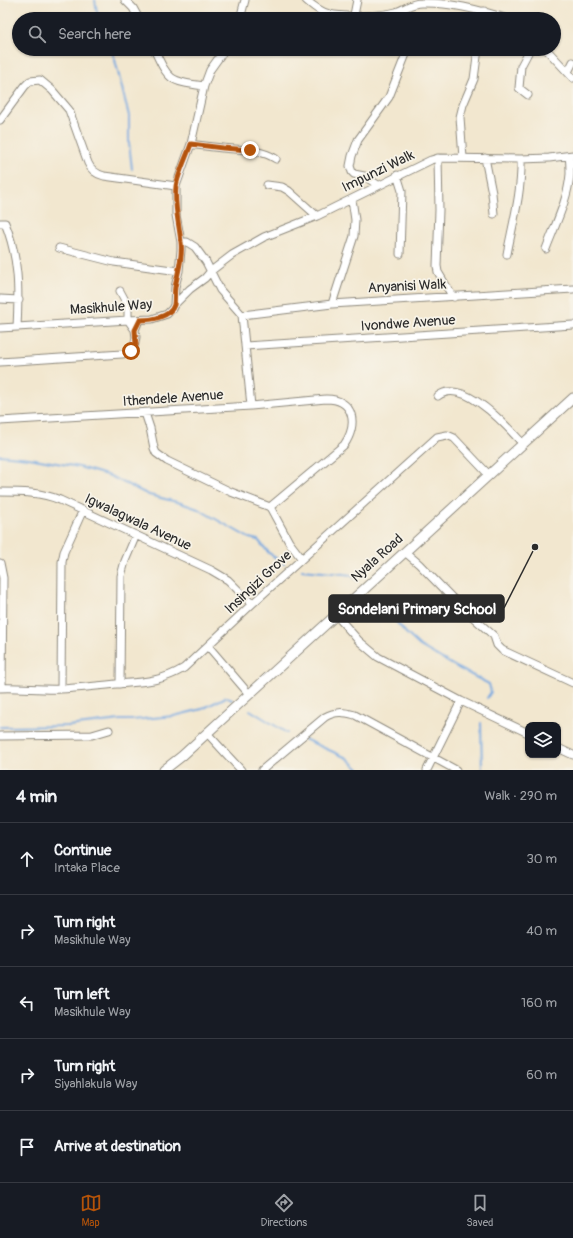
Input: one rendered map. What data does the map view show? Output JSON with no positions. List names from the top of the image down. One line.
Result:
{"streets":{"street":["Impunzi Walk","Anyanisi Walk","Masikhule Way","Ivondwe Avenue","Ithendele Avenue","Igwalagwala Avenue","Nyala Road","Insingizi Grove"]},"crossings":[["Impunzi Walk","Masikhule Way"],["Igwalagwala Avenue","Insingizi Grove"],["Nyala Road","Insingizi Grove"]],"places":["Sondelani Primary School"],"page":{"search":"Search here","heading":["4 min","Walk · 290 m"],"list":[["Continue","Intaka Place","30 m"],["Turn right","Masikhule Way","40 m"],["Turn left","Masikhule Way","160 m"],["Turn right","Siyahlakula Way","60 m"],"Arrive at destination"],"nav":["Map","Directions","Saved"]}}
